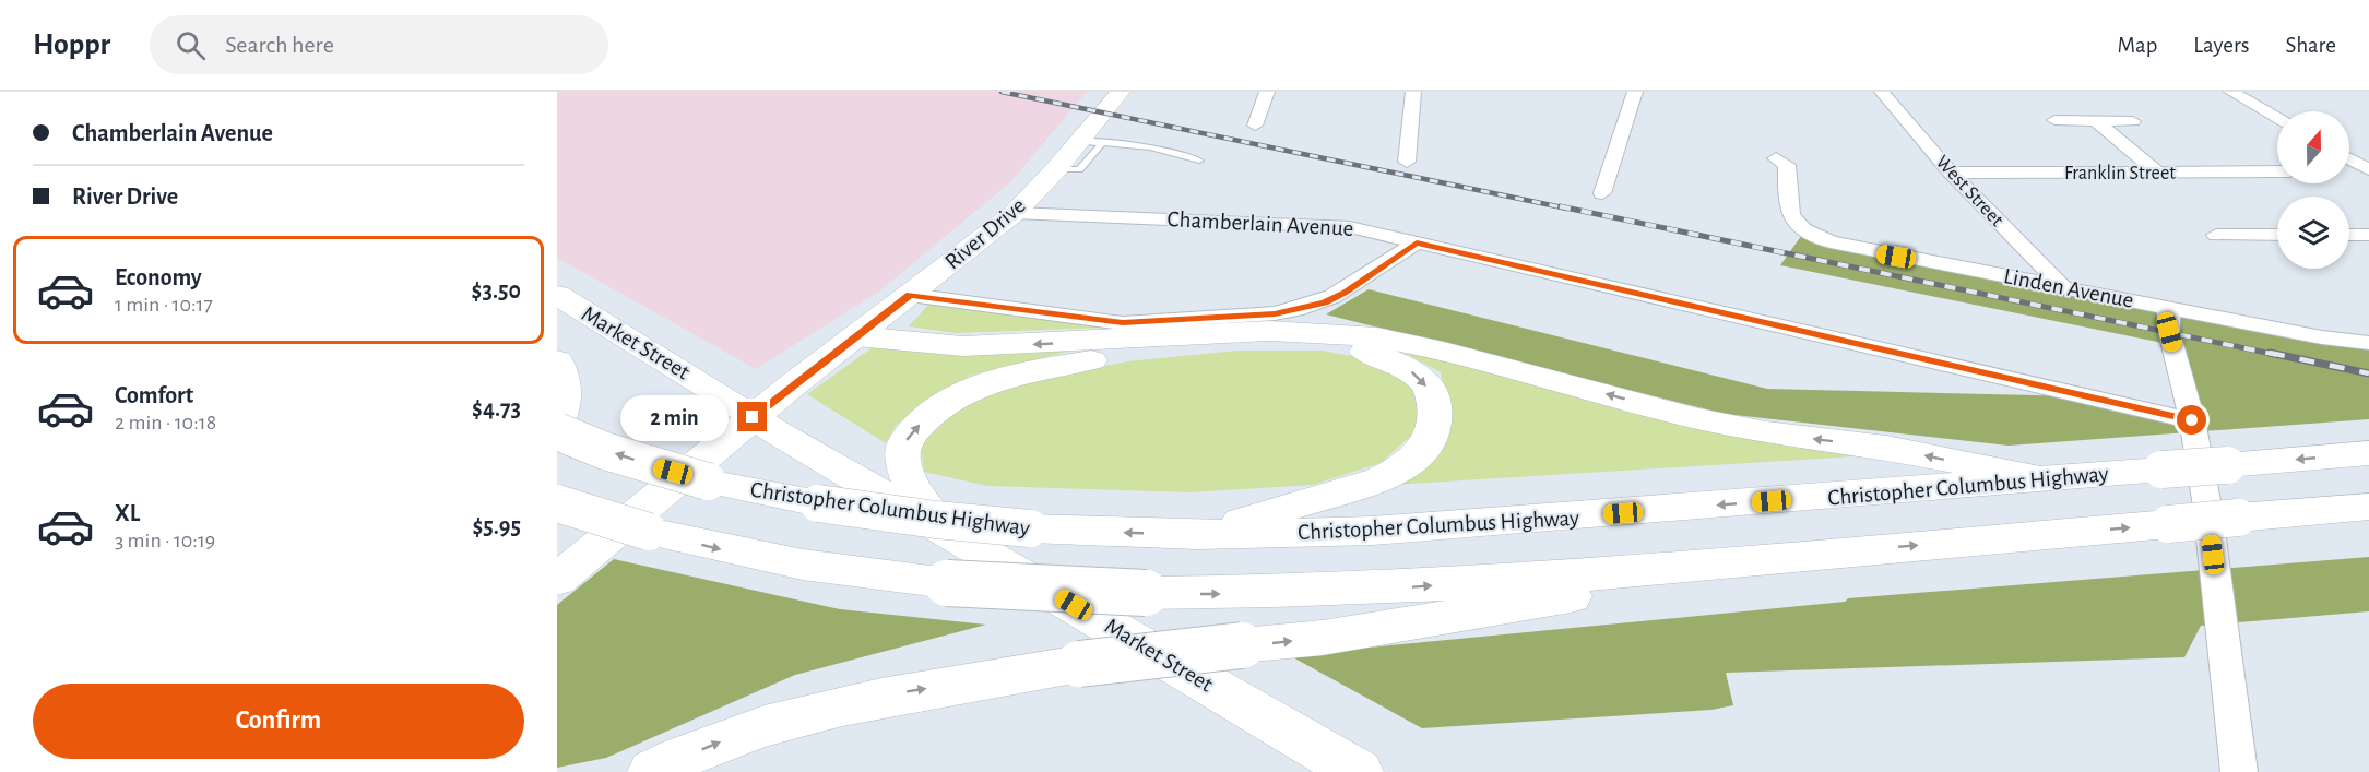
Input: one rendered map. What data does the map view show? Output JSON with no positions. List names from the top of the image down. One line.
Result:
{"streets":{"main road":["River Drive","Market Street","Christopher Columbus Highway"],"street":["Franklin Street","West Street","Chamberlain Avenue","Linden Avenue"]},"crossings":[["Franklin Street","West Street"],["West Street","Linden Avenue"],["Chamberlain Avenue","River Drive"],["River Drive","Market Street"]],"north":"top","page":{"header":"Hoppr","search":"Search here","nav":["Map","Layers","Share"],"banner":["Chamberlain Avenue","River Drive"],"list":[{"name":"Economy","note":"1 min · 10:17","value":"$3.50"},{"name":"Comfort","note":"2 min · 10:18","value":"$4.73"},{"name":"XL","note":"3 min · 10:19","value":"$5.95"}],"bubble":"2 min","buttons":"Confirm"}}
